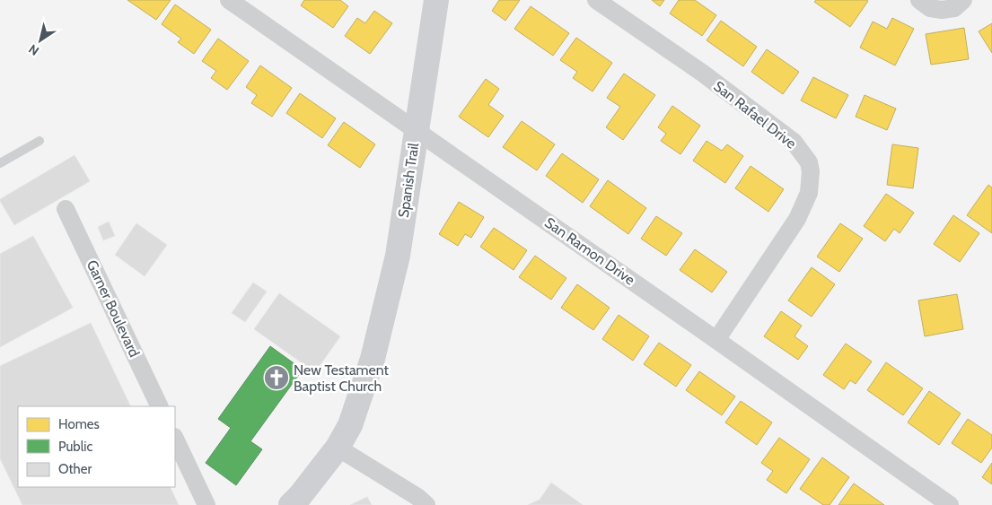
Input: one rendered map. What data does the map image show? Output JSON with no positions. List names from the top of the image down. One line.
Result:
{"streets":{"street":["San Rafael Drive","Spanish Trail","San Ramon Drive","Garner Boulevard"]},"crossings":[["San Rafael Drive","San Ramon Drive"],["Spanish Trail","San Ramon Drive"]],"places":{"church":["New Testament Baptist Church"]},"legend":["Homes","Public","Other"],"north":"bottom left"}
